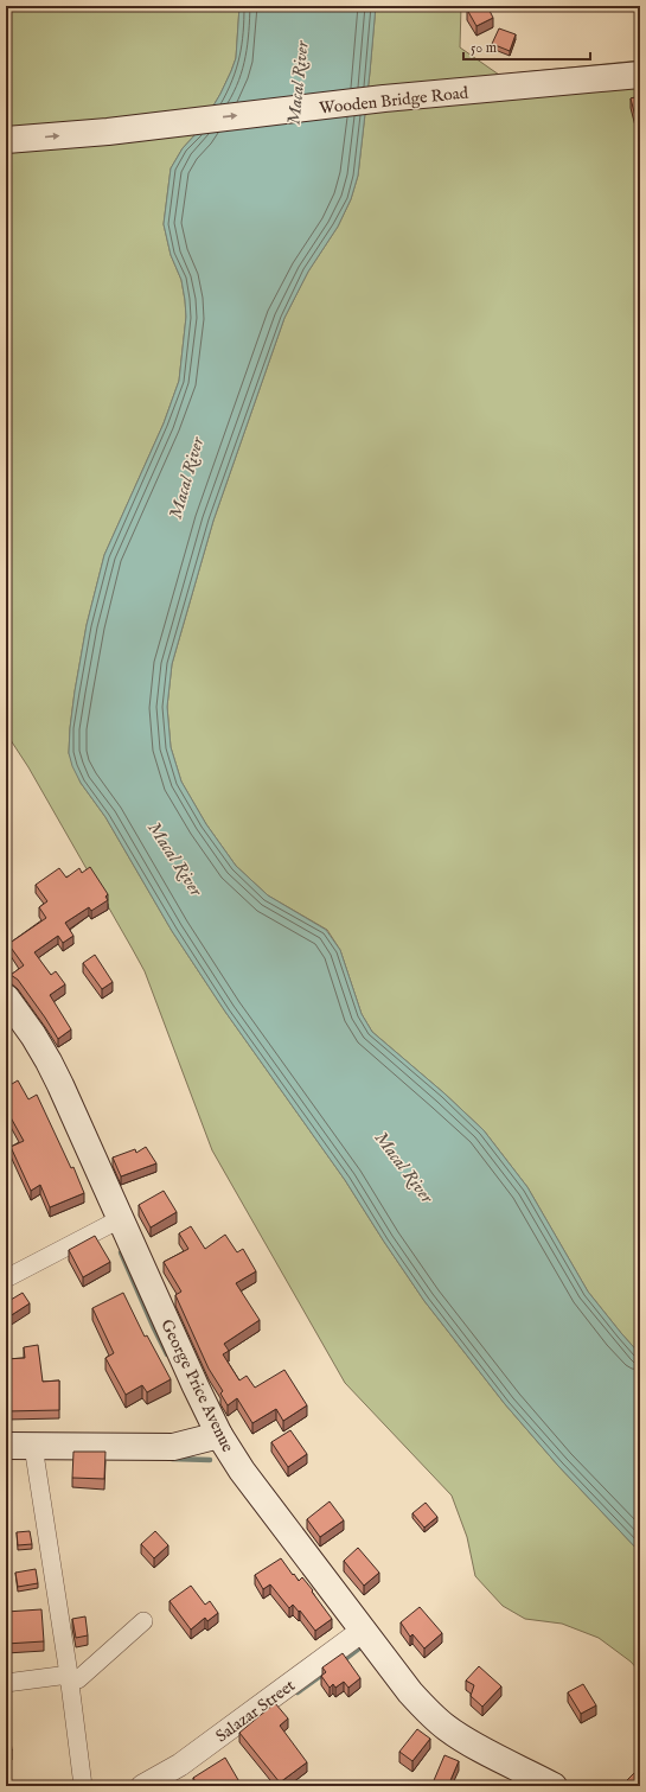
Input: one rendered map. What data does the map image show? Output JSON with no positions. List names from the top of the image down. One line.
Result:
{"streets":{"main road":["Wooden Bridge Road","George Price Avenue"],"street":["Salazar Street"]},"crossings":[["George Price Avenue","Salazar Street"]],"one_way":["Wooden Bridge Road"],"water":["Macal River"],"scale_bar":"50 m"}
